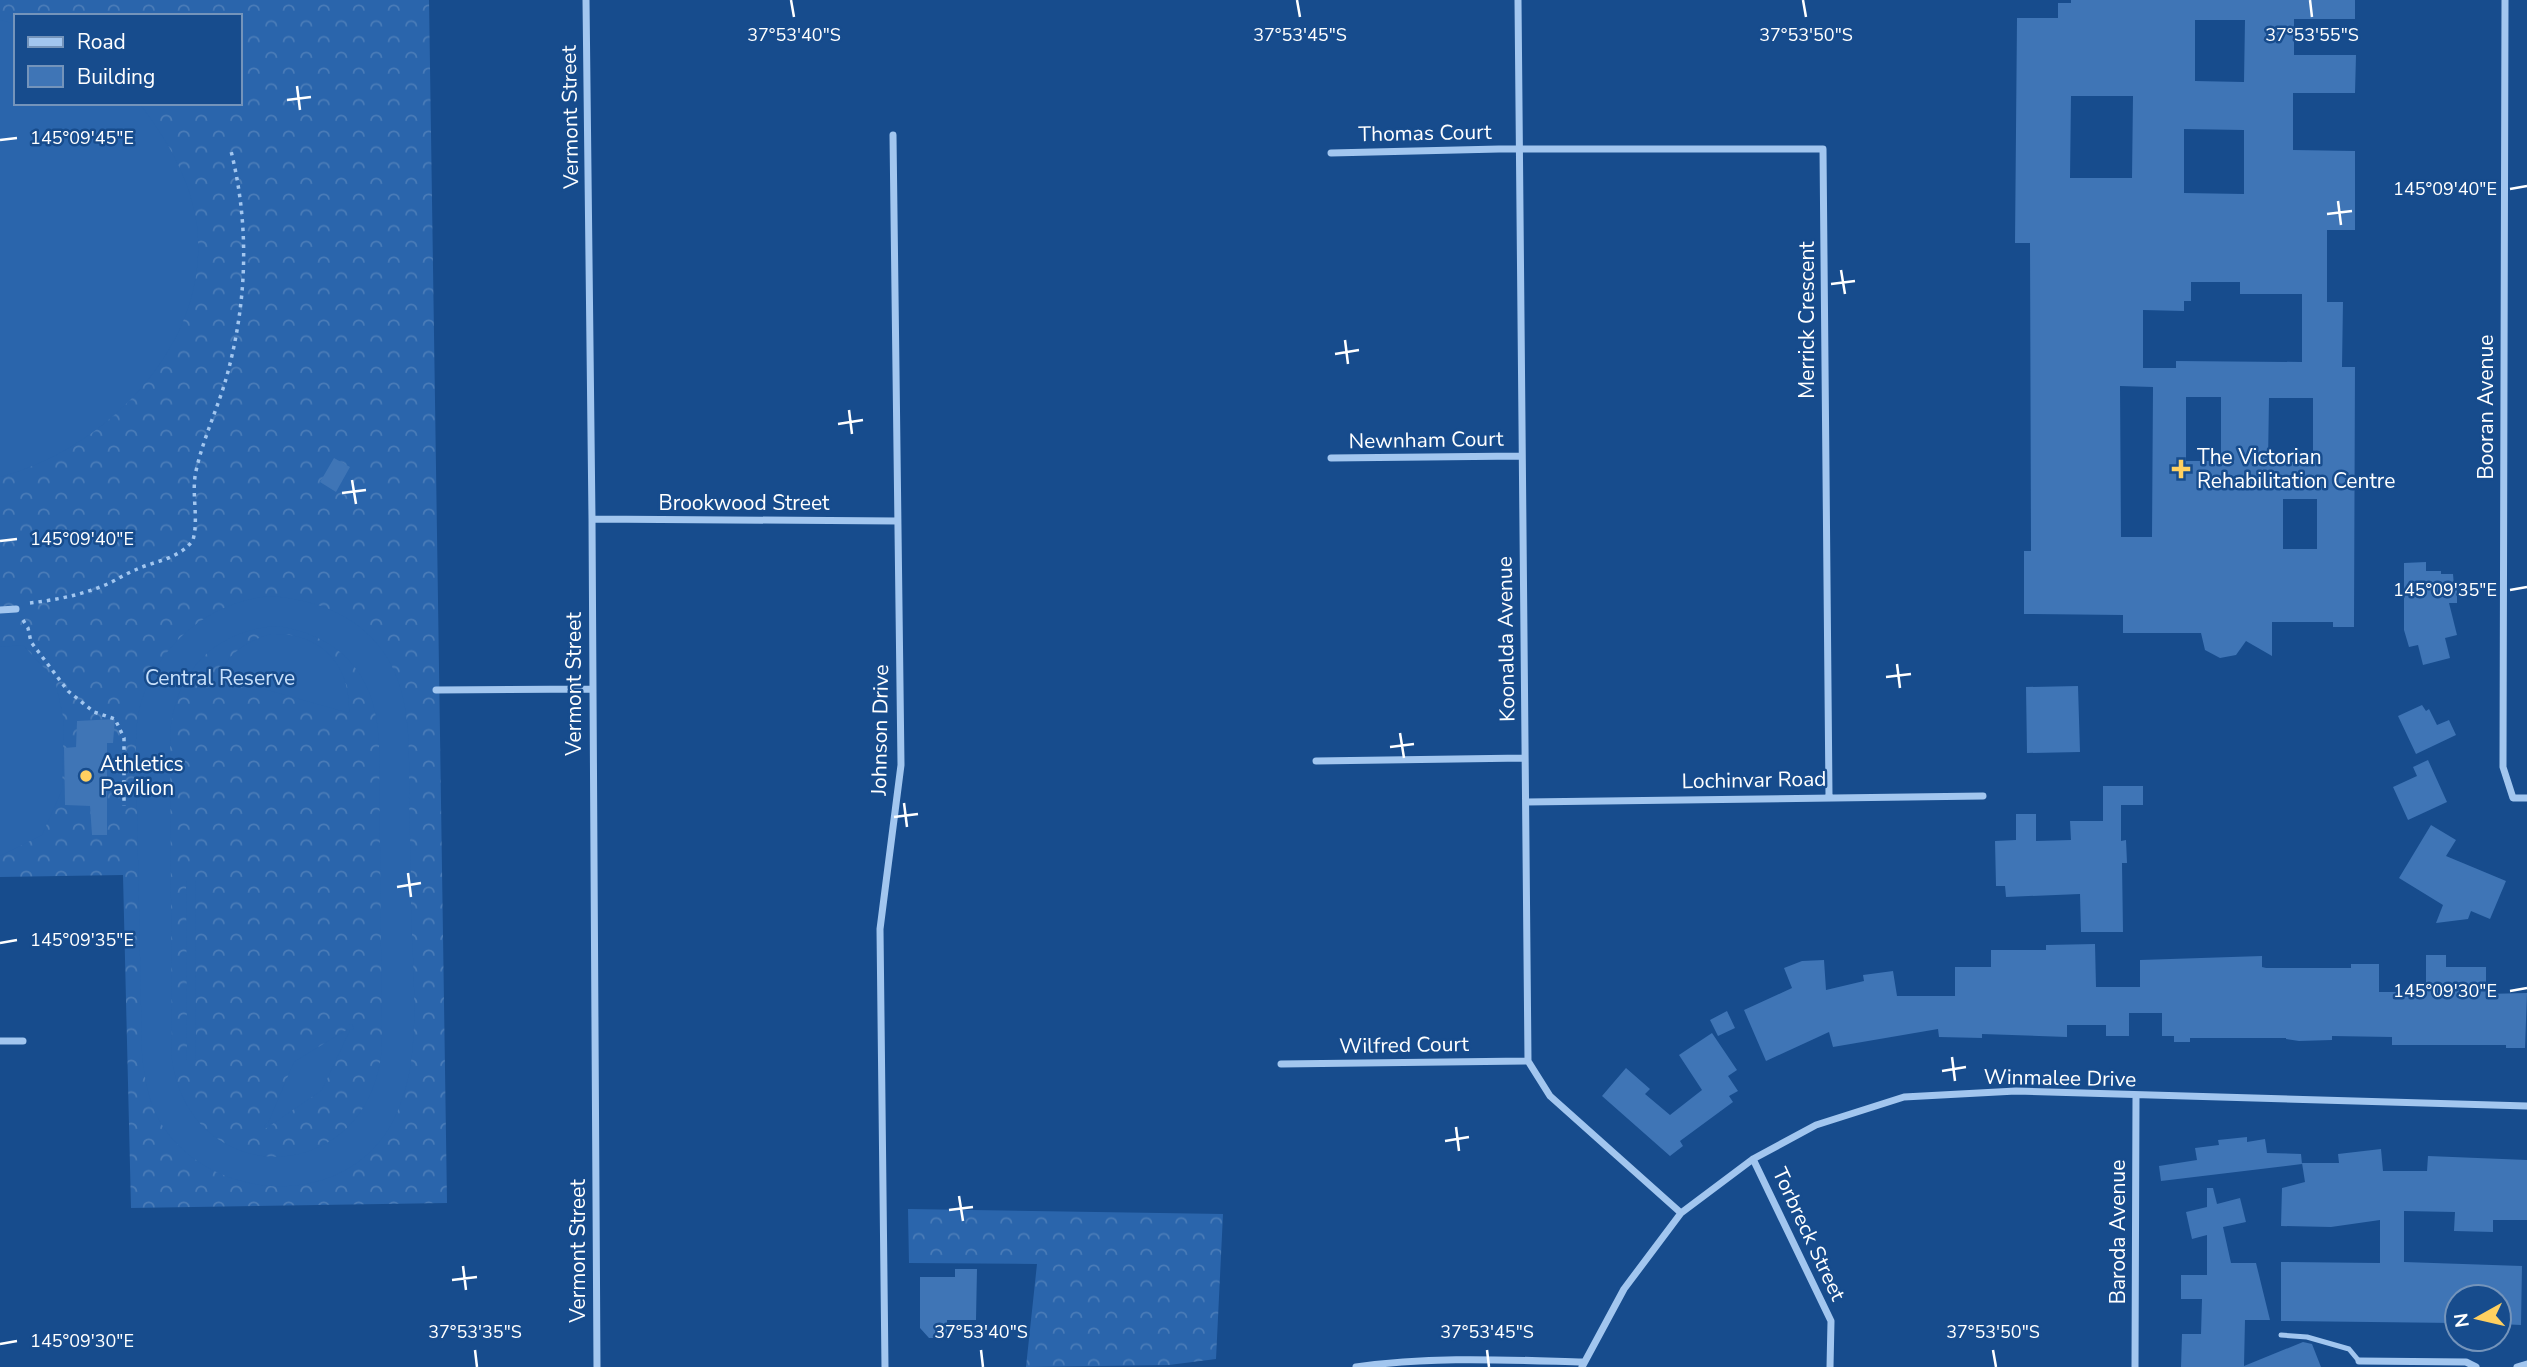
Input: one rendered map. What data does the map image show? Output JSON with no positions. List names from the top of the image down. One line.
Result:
{"streets":{"street":["Vermont Street","Thomas Court","Merrick Crescent","Booran Avenue","Newnham Court","Brookwood Street","Koonalda Avenue","Johnson Drive","Lochinvar Road","Wilfred Court","Winmalee Drive","Baroda Avenue","Torbreck Street"]},"crossings":[["Vermont Street","Brookwood Street"],["Thomas Court","Merrick Crescent"],["Thomas Court","Koonalda Avenue"],["Merrick Crescent","Koonalda Avenue"],["Merrick Crescent","Lochinvar Road"],["Newnham Court","Koonalda Avenue"],["Brookwood Street","Johnson Drive"],["Koonalda Avenue","Lochinvar Road"],["Koonalda Avenue","Wilfred Court"],["Winmalee Drive","Baroda Avenue"],["Winmalee Drive","Torbreck Street"]],"parks":["Central Reserve"],"places":{"health":["The Victorian Rehabilitation Centre"],"other":["Athletics Pavilion"]},"legend":["Road","Building"],"north":"left","coordinates":["37°53'40\"S","37°53'45\"S","37°53'50\"S","37°53'55\"S","145°09'45\"E","145°09'40\"E","145°09'35\"E","145°09'30\"E","37°53'35\"S"]}
